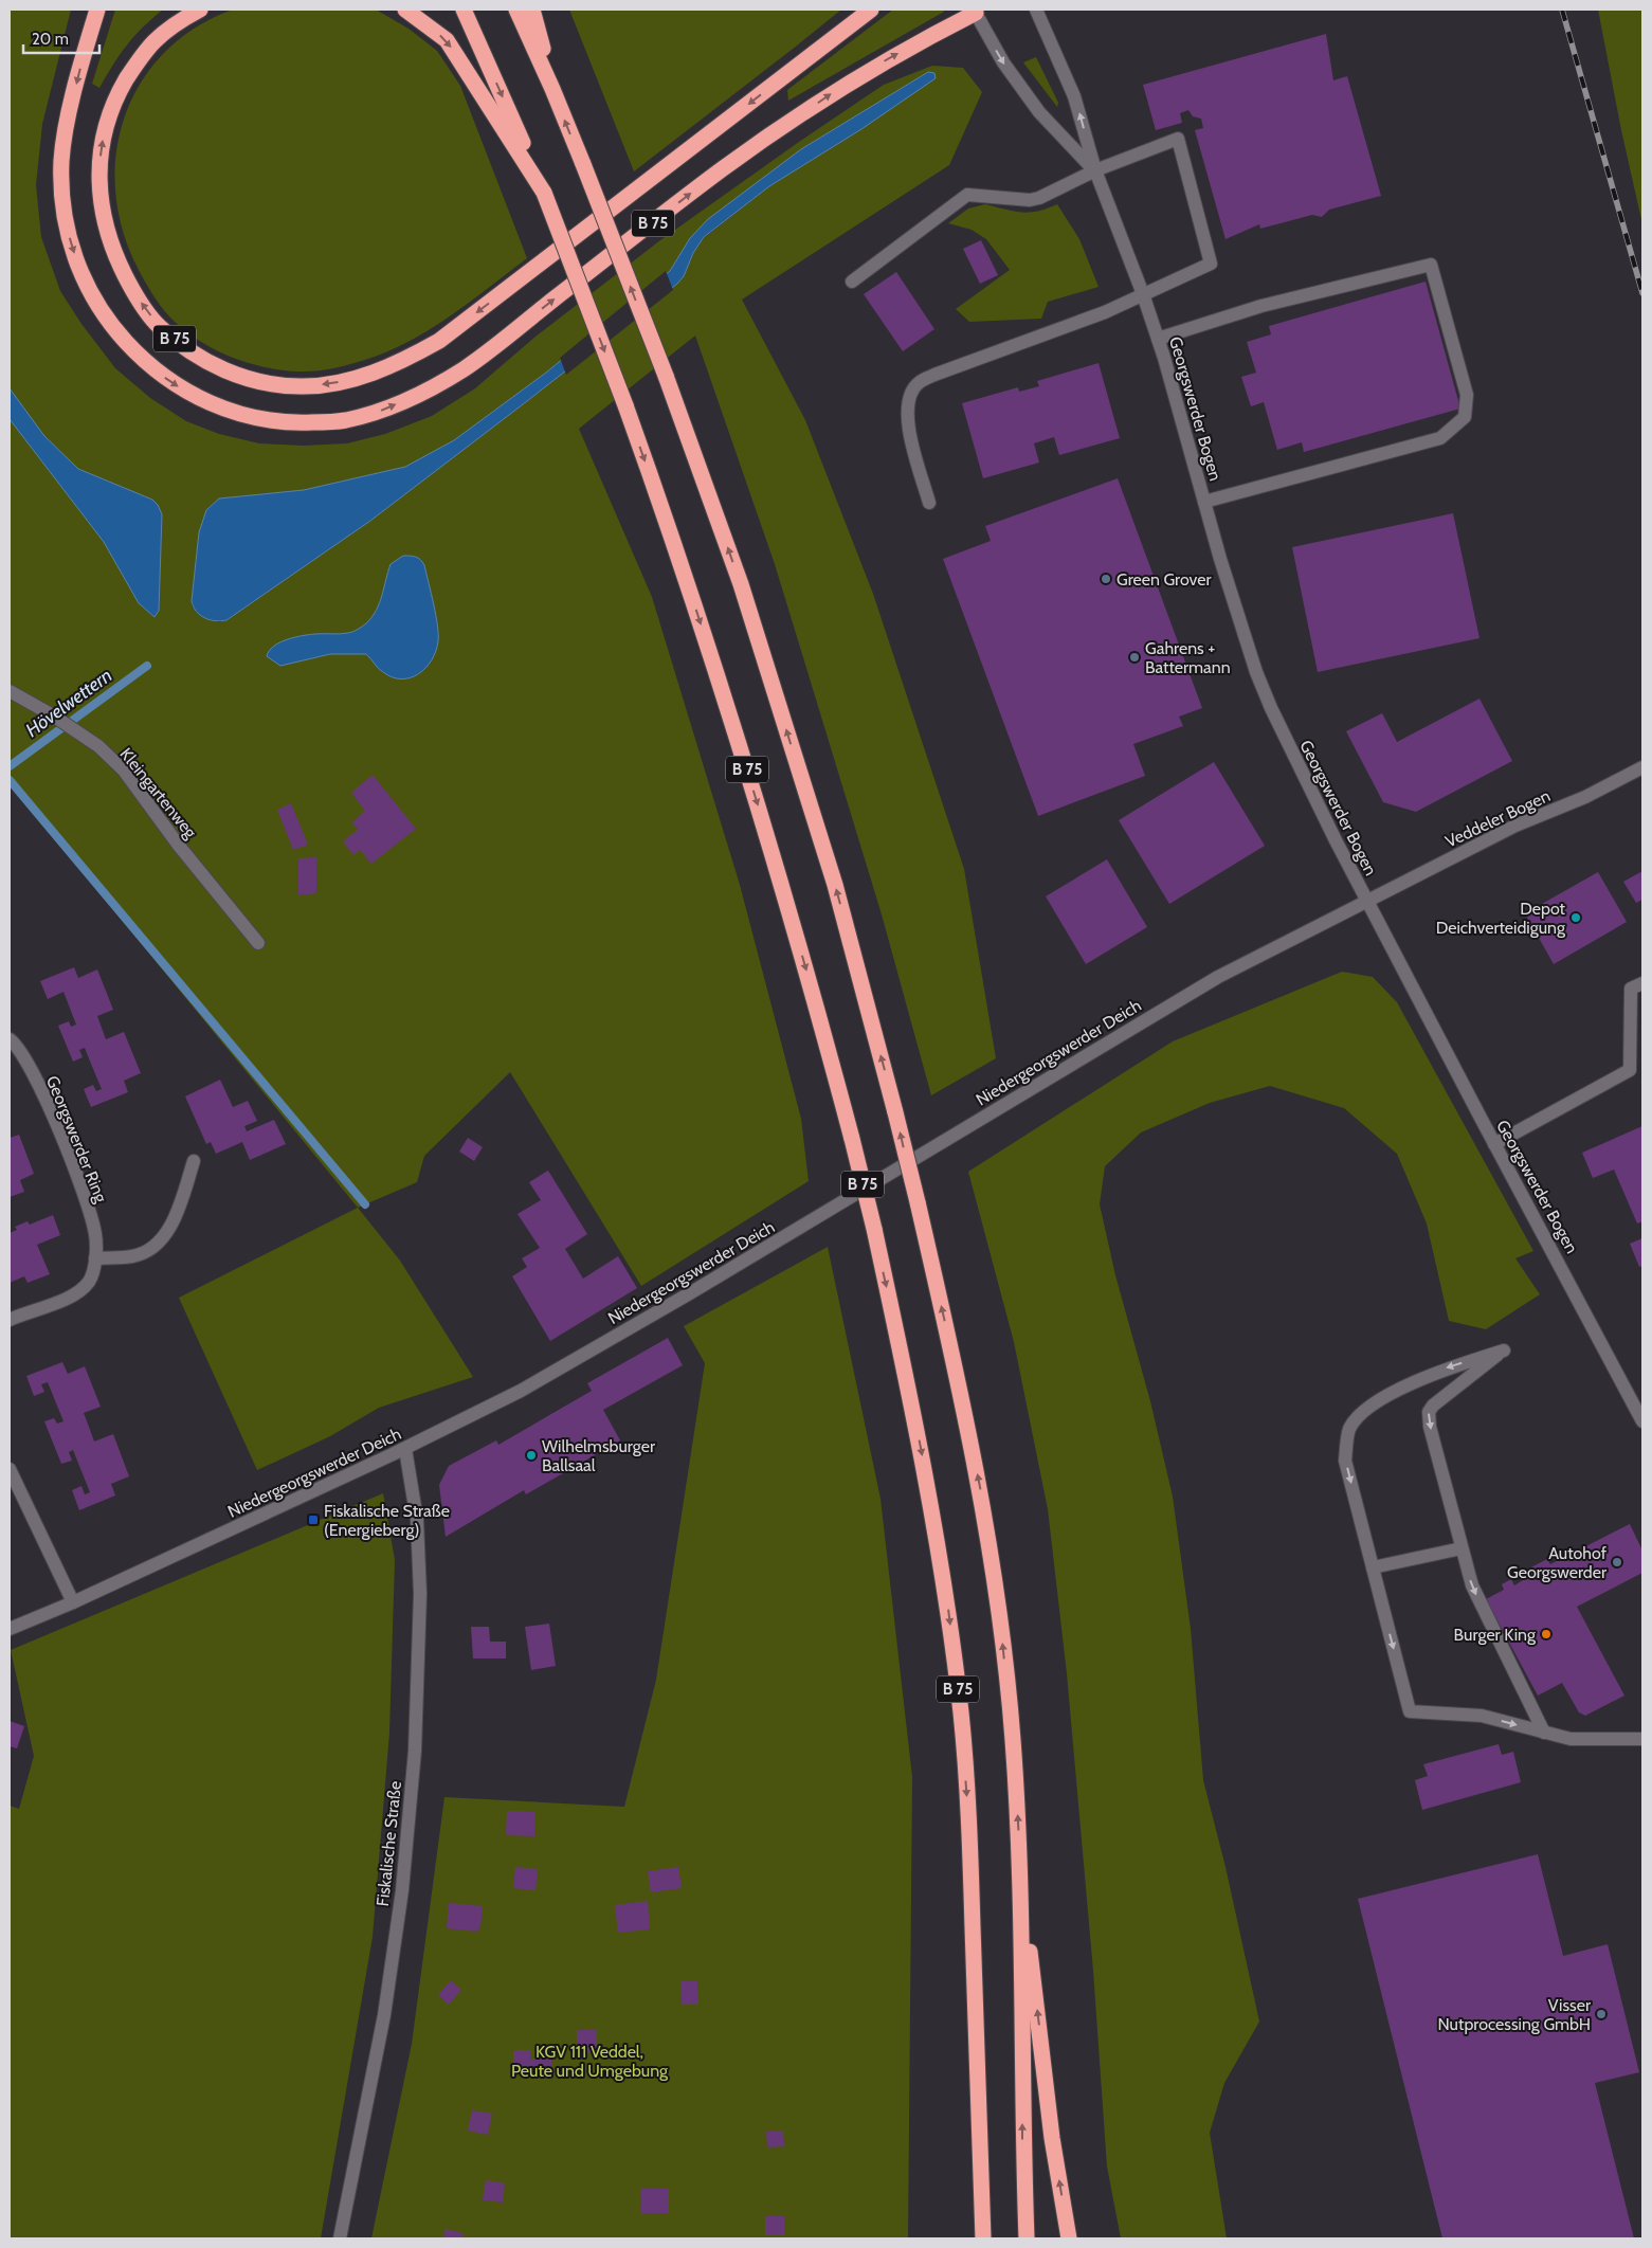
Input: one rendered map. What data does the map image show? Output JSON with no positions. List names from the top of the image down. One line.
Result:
{"streets":{"highway":["B 75"],"street":["Georgswerder Bogen","Kleingartenweg","Veddeler Bogen","Niedergeorgswerder Deich","Georgswerder Ring","Fiskalische Straße"]},"crossings":[["B 75","Georgswerder Bogen"],["Georgswerder Bogen","Veddeler Bogen"],["Georgswerder Bogen","Niedergeorgswerder Deich"],["Veddeler Bogen","Niedergeorgswerder Deich"],["Niedergeorgswerder Deich","Fiskalische Straße"]],"water":["Hövelwettern"],"parks":["KGV 111 Veddel, Peute und Umgebung"],"places":{"other":["Green Grover","Gahrens + Battermann","Depot Deichverteidigung","Wilhelmsburger Ballsaal","Autohof Georgswerder","Burger King","Visser Nutprocessing GmbH"],"transit":["Fiskalische Straße (Energieberg)"]},"scale_bar":"20 m"}
